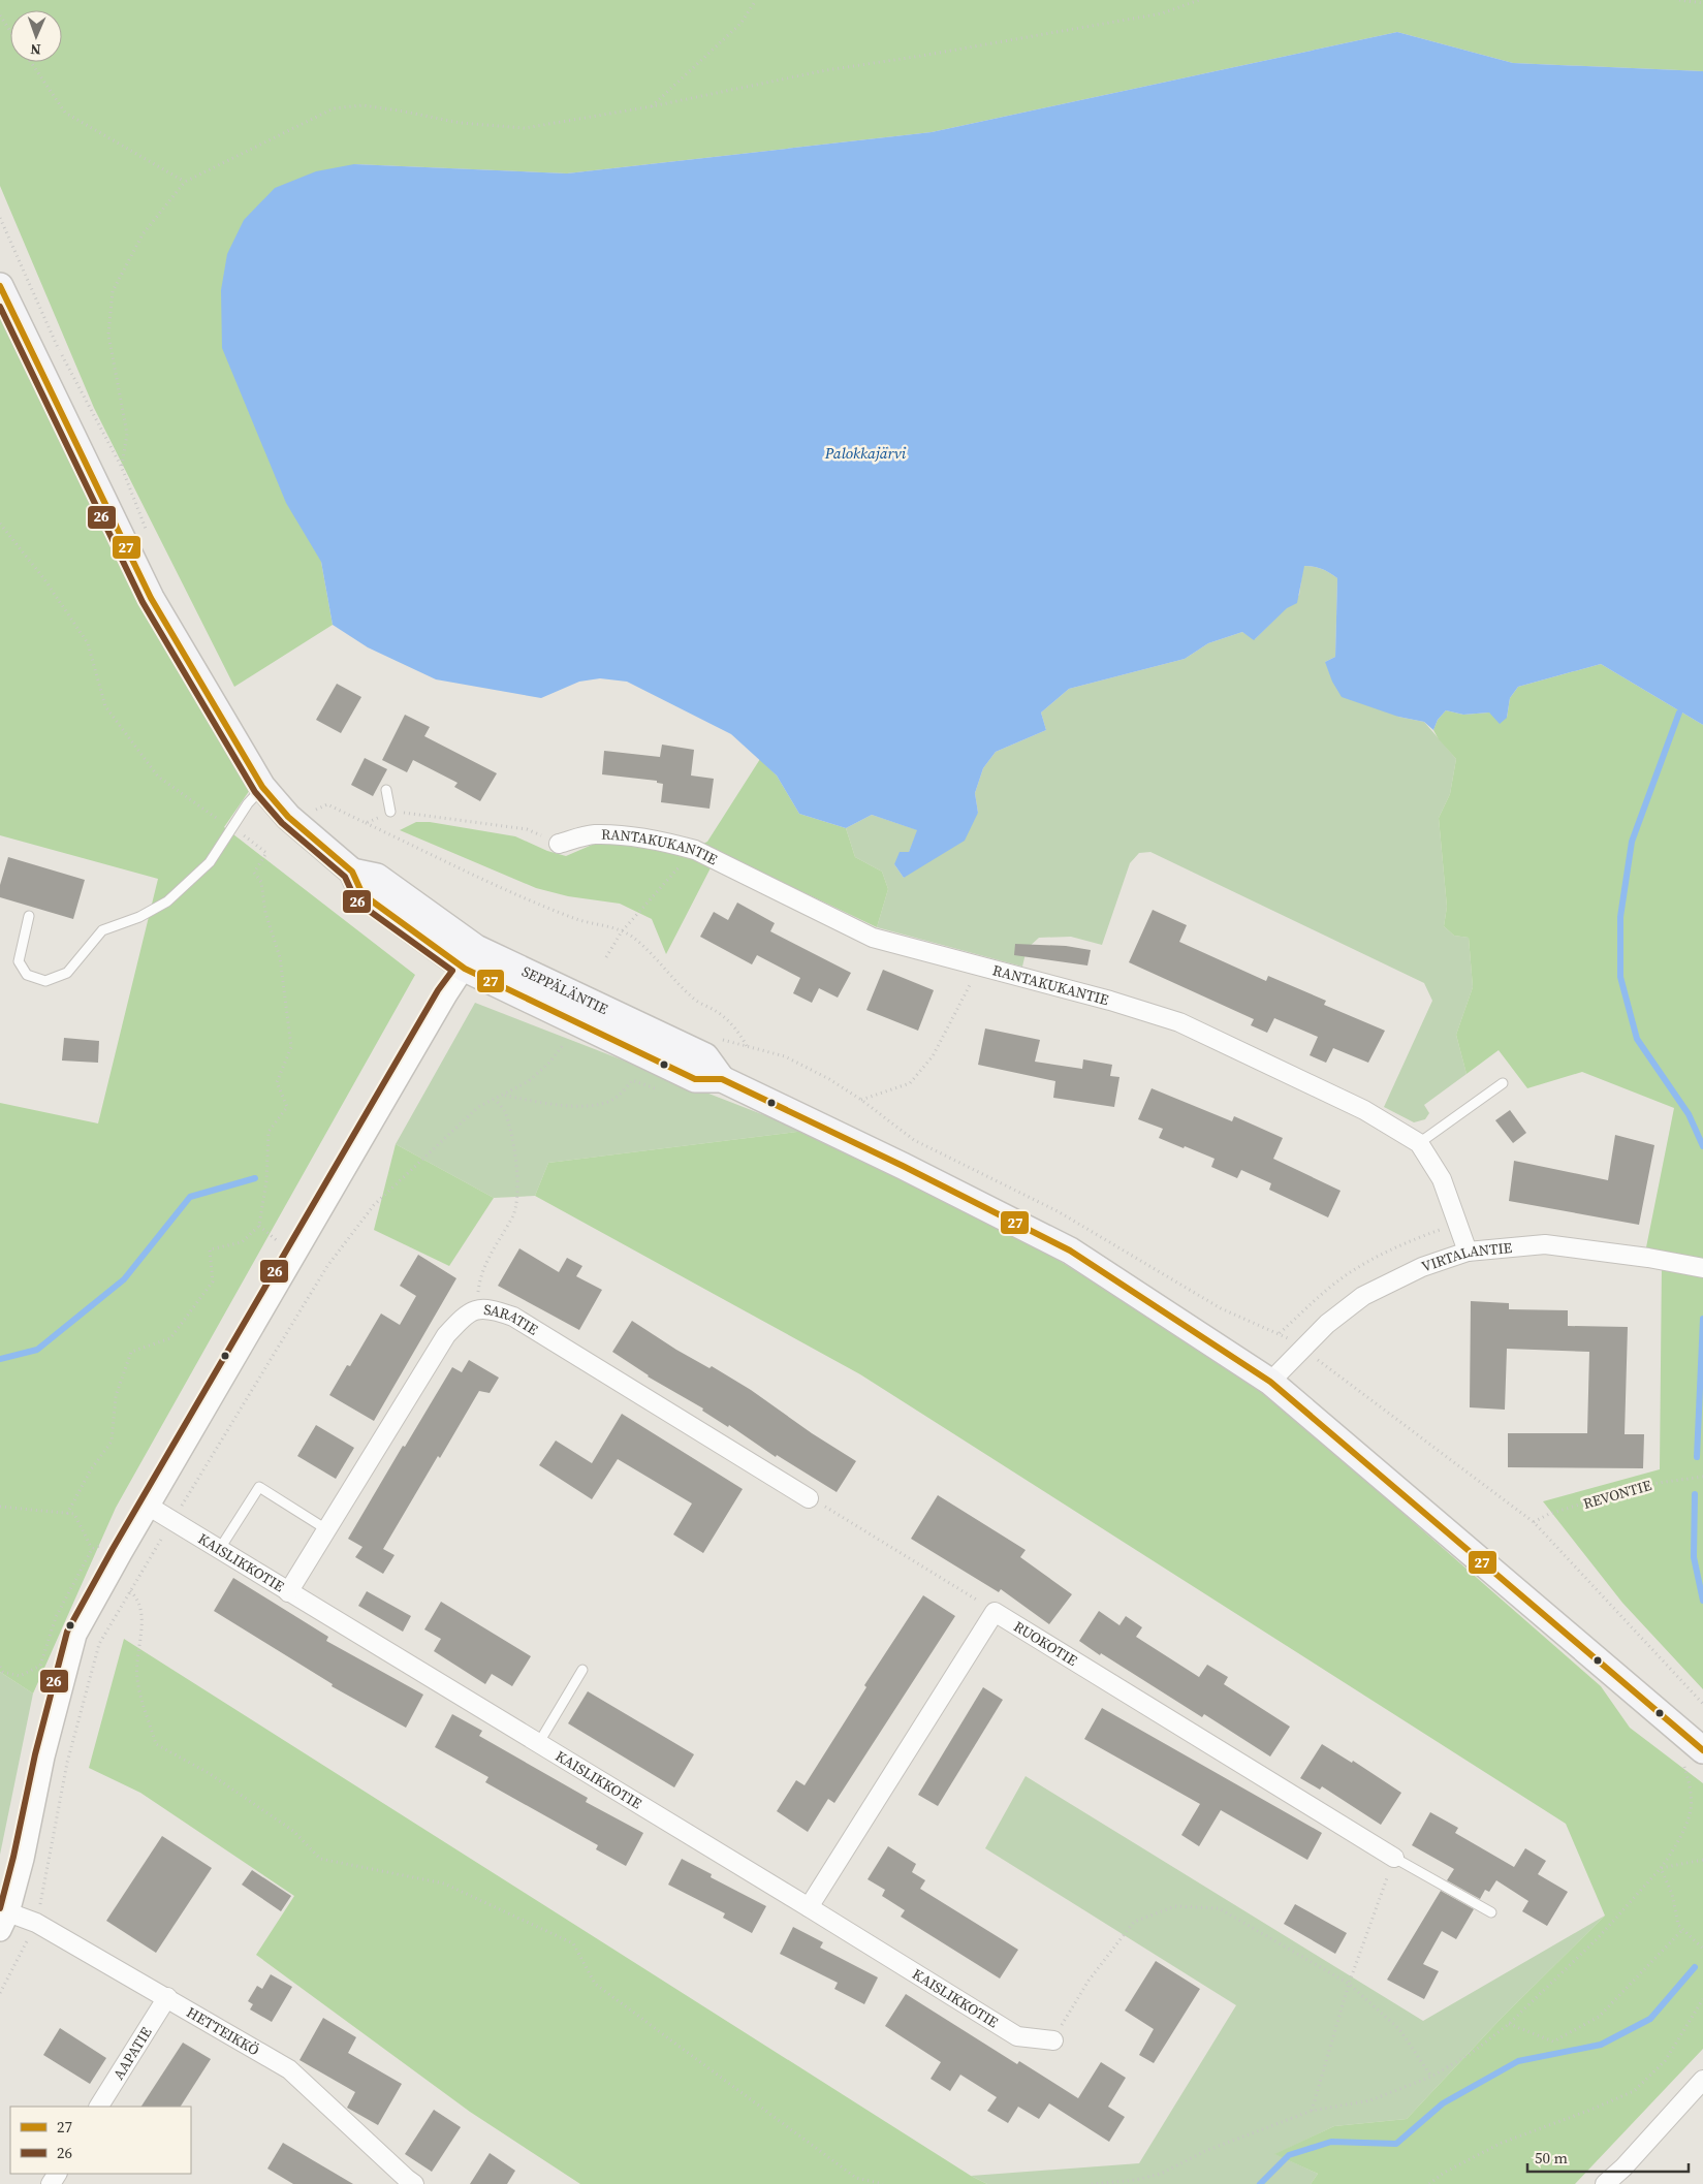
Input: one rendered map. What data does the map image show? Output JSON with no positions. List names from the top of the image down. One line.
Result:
{"streets":{"main road":["SEPPÄLÄNTIE"],"street":["RANTAKUKANTIE","VIRTALANTIE","SARATIE","KAISLIKKOTIE","RUOKOTIE","HETTEIKKÖ","AAPATIE"],"path":["REVONTIE"]},"crossings":[["RANTAKUKANTIE","VIRTALANTIE"],["SEPPÄLÄNTIE","VIRTALANTIE"],["SARATIE","KAISLIKKOTIE"],["HETTEIKKÖ","AAPATIE"]],"water":["Palokkajärvi"],"lines":["transit line 27","transit line 26"],"legend":["27","26"],"scale_bar":"50 m","north":"bottom"}
